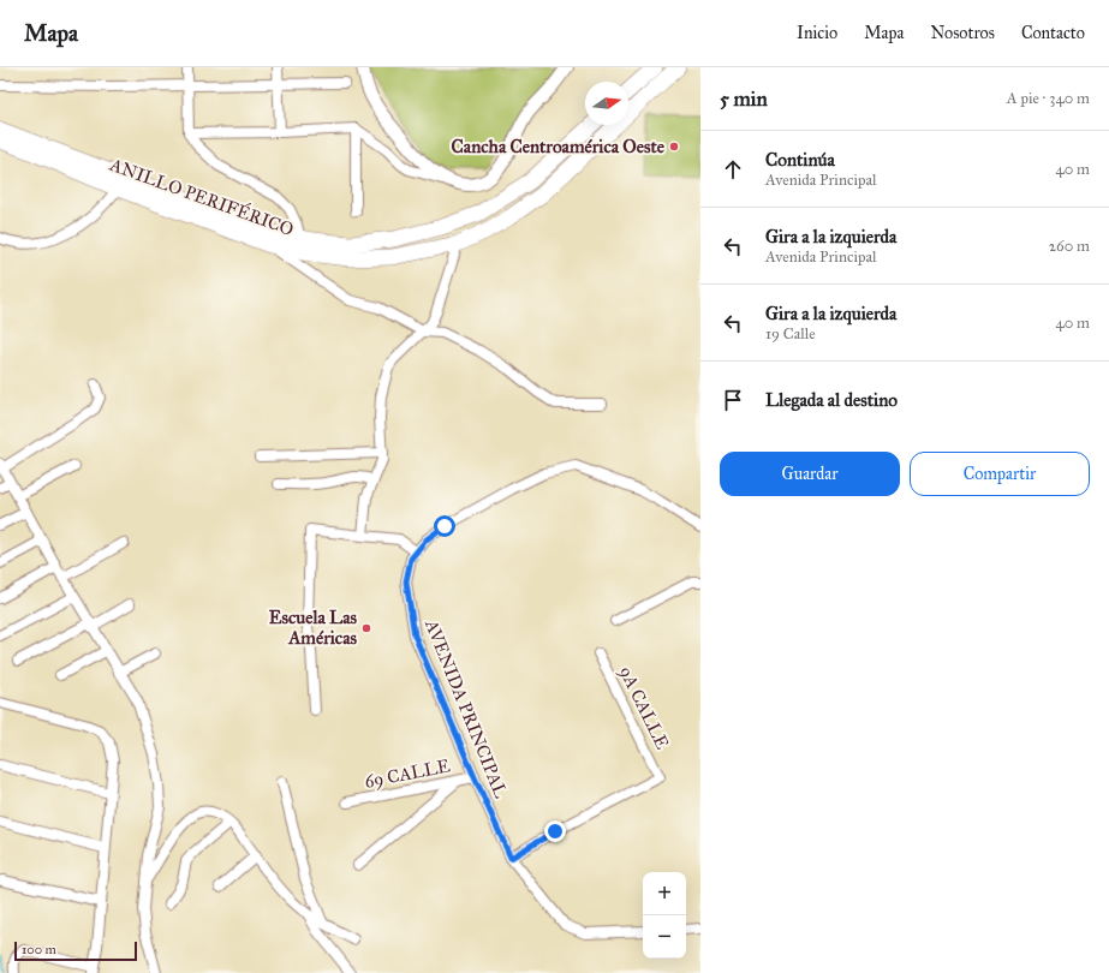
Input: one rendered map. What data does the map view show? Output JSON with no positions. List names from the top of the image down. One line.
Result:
{"streets":{"highway":["ANILLO PERIFÉRICO"],"street":["9A CALLE","AVENIDA PRINCIPAL","69 CALLE"]},"crossings":[["9A CALLE","AVENIDA PRINCIPAL"],["AVENIDA PRINCIPAL","69 CALLE"]],"places":["Cancha Centroamérica Oeste","Escuela Las Américas"],"scale_bar":"100 m","north":"right","page":{"header":"Mapa","nav":["Inicio","Mapa","Nosotros","Contacto"],"heading":["5 min","A pie · 340 m"],"list":[["Continúa","Avenida Principal","40 m"],["Gira a la izquierda","Avenida Principal","260 m"],["Gira a la izquierda","19 Calle","40 m"],"Llegada al destino"],"buttons":["Guardar","Compartir"],"map_buttons":["+","−"],"scale":"100 m"}}
